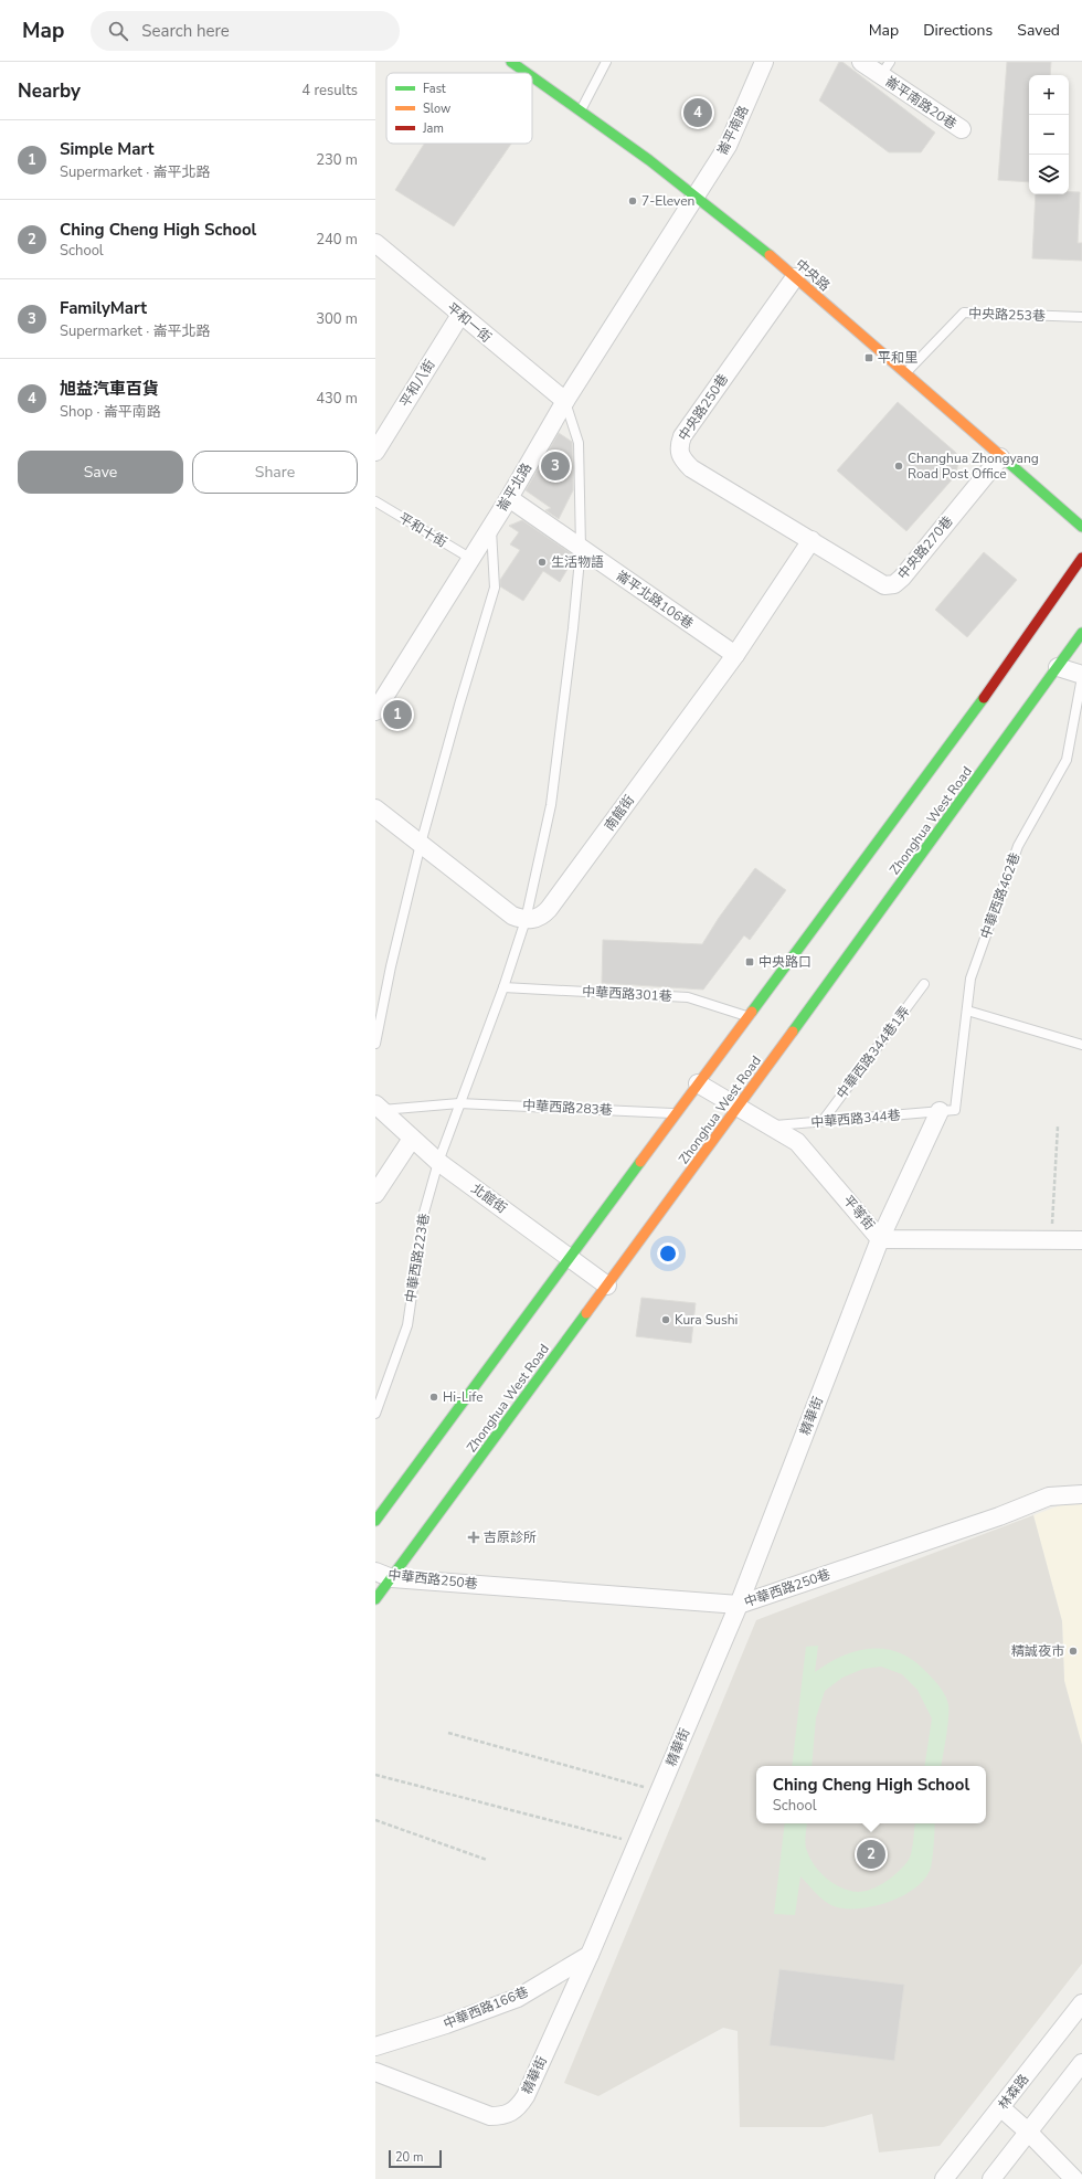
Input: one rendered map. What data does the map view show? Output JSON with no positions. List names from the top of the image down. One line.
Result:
{"streets":{"main road":["中央路","Zhonghua West Road"],"street":["崙平南路20巷","崙平南路","平和一街","平和八街","中央路250巷","崙平北路","中央路270巷","崙平北路106巷","南館街","北館街","平等街","精華街","中華西路250巷","中華西路166巷","林森路"],"lane":["中央路253巷","平和十街","中華西路462巷","中華西路301巷","中華西路344巷1弄","中華西路283巷","中華西路344巷","中華西路223巷"]},"crossings":[["崙平南路","中央路"],["崙平南路","崙平北路"],["中央路","中央路253巷"],["中央路","中央路250巷"],["中央路","崙平北路"],["中央路","中央路270巷"],["平和一街","平和八街"],["平和一街","崙平北路"],["平和一街","中華西路223巷"],["中央路250巷","中央路270巷"],["中央路250巷","南館街"],["崙平北路","平和十街"],["崙平北路","崙平北路106巷"],["崙平北路","中華西路223巷"],["中央路270巷","南館街"],["崙平北路106巷","南館街"],["崙平北路106巷","中華西路223巷"],["南館街","中華西路223巷"],["Zhonghua West Road","北館街"],["Zhonghua West Road","平等街"],["Zhonghua West Road","中華西路250巷"],["中華西路462巷","中華西路344巷"],["中華西路462巷","精華街"],["中華西路301巷","中華西路223巷"],["中華西路344巷1弄","中華西路344巷"],["中華西路283巷","北館街"],["中華西路283巷","中華西路223巷"],["中華西路344巷","平等街"],["中華西路344巷","精華街"],["北館街","中華西路223巷"],["平等街","精華街"],["精華街","中華西路250巷"],["精華街","中華西路166巷"]],"places":{"other":["7-Eleven","Changhua Zhongyang Road Post Office","生活物語","Kura Sushi","Hi-Life","精誠夜市"],"transit":["平和里","中央路口"],"health":["吉原診所"]},"legend":["Fast","Slow","Jam"],"scale_bar":"20 m","page":{"header":"Map","search":"Search here","nav":["Map","Directions","Saved"],"heading":["Nearby","4 results"],"map_buttons":["+","−"],"pins":["4","3","1","2"],"list":[{"mark":"1","name":"Simple Mart","note":"Supermarket · 崙平北路","value":"230 m"},{"mark":"2","name":"Ching Cheng High School","note":"School","value":"240 m"},{"mark":"3","name":"FamilyMart","note":"Supermarket · 崙平北路","value":"300 m"},{"mark":"4","name":"旭益汽車百貨","note":"Shop · 崙平南路","value":"430 m"}],"buttons":["Save","Share"],"popup":["Ching Cheng High School","School"],"scale":"20 m"}}
